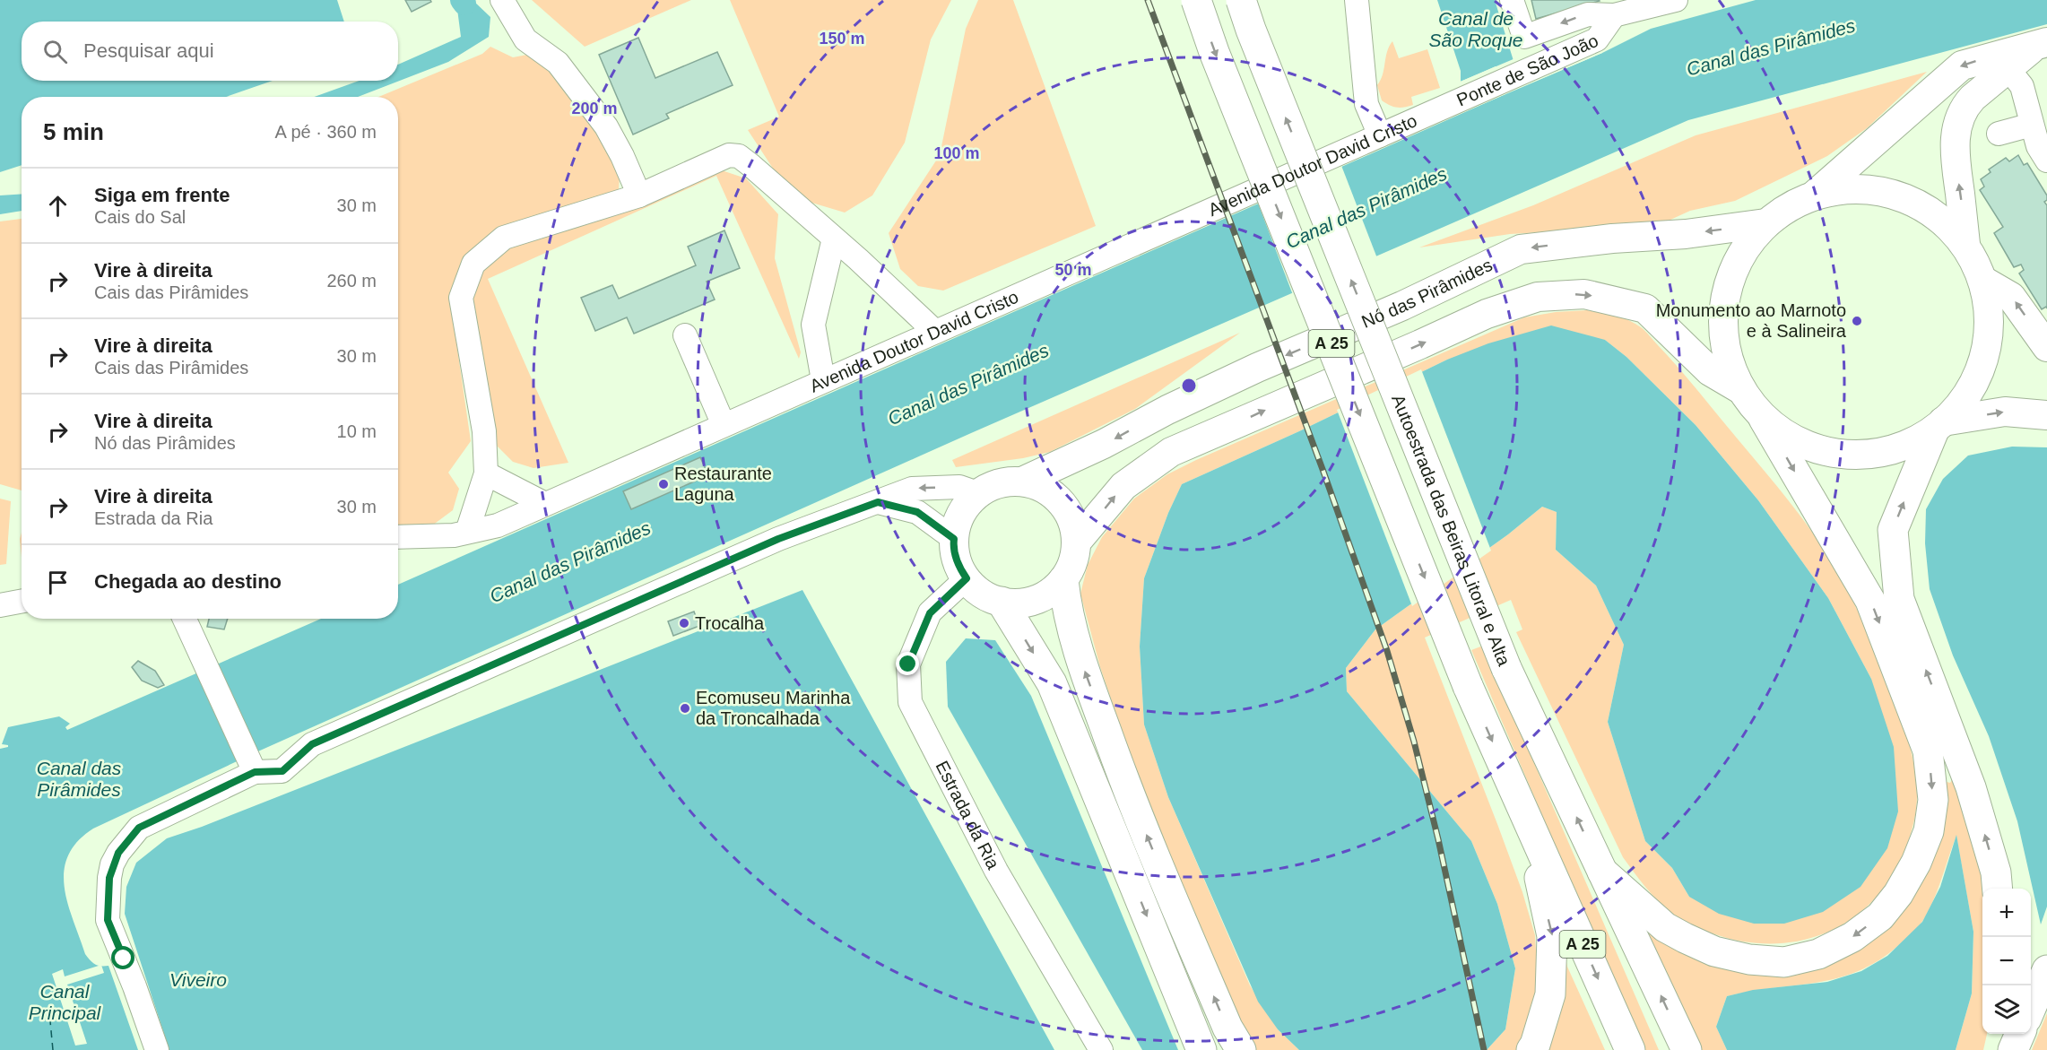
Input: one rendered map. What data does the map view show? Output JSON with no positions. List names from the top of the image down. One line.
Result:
{"streets":{"highway":["A 25","Autoestrada das Beiras Litoral e Alta"],"main road":["Nó das Pirâmides"],"street":["Ponte de São João","Avenida Doutor David Cristo","Estrada da Ria"]},"crossings":[["Ponte de São João","Avenida Doutor David Cristo"],["Nó das Pirâmides","Estrada da Ria"]],"water":["Canal de São Roque","Canal das Pirâmides","Viveiro","Canal Principal"],"places":["Monumento ao Marnoto e à Salineira","Restaurante Laguna","Trocalha","Ecomuseu Marinha da Troncalhada"],"page":{"search":"Pesquisar aqui","heading":["5 min","A pé · 360 m"],"list":[["Siga em frente","Cais do Sal","30 m"],["Vire à direita","Cais das Pirâmides","260 m"],["Vire à direita","Cais das Pirâmides","30 m"],["Vire à direita","Nó das Pirâmides","10 m"],["Vire à direita","Estrada da Ria","30 m"],"Chegada ao destino"],"map_buttons":["+","−"]},"rings":["150 m","200 m","100 m","50 m"]}
